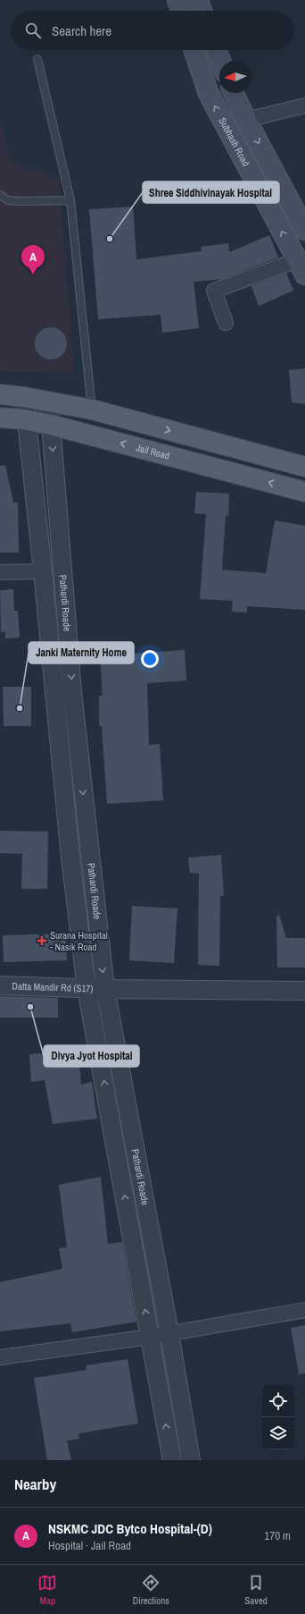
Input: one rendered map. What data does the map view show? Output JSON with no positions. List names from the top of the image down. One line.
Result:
{"streets":{"main road":["Subhash Road","Jail Road"],"street":["Pathardi Roade","Datta Mandir Rd (S17)"]},"crossings":[["Jail Road","Pathardi Roade"],["Pathardi Roade","Datta Mandir Rd (S17)"]],"places":{"other":["Shree Siddhivinayak Hospital","Janki Maternity Home","Divya Jyot Hospital"],"health":["Surana Hospital - Nasik Road"]},"north":"left","page":{"search":"Search here","pins":"A","heading":"Nearby","list":[{"mark":"A","name":"NSKMC JDC Bytco Hospital-(D)","note":"Hospital · Jail Road","value":"170 m"}],"nav":["Map","Directions","Saved"]}}
